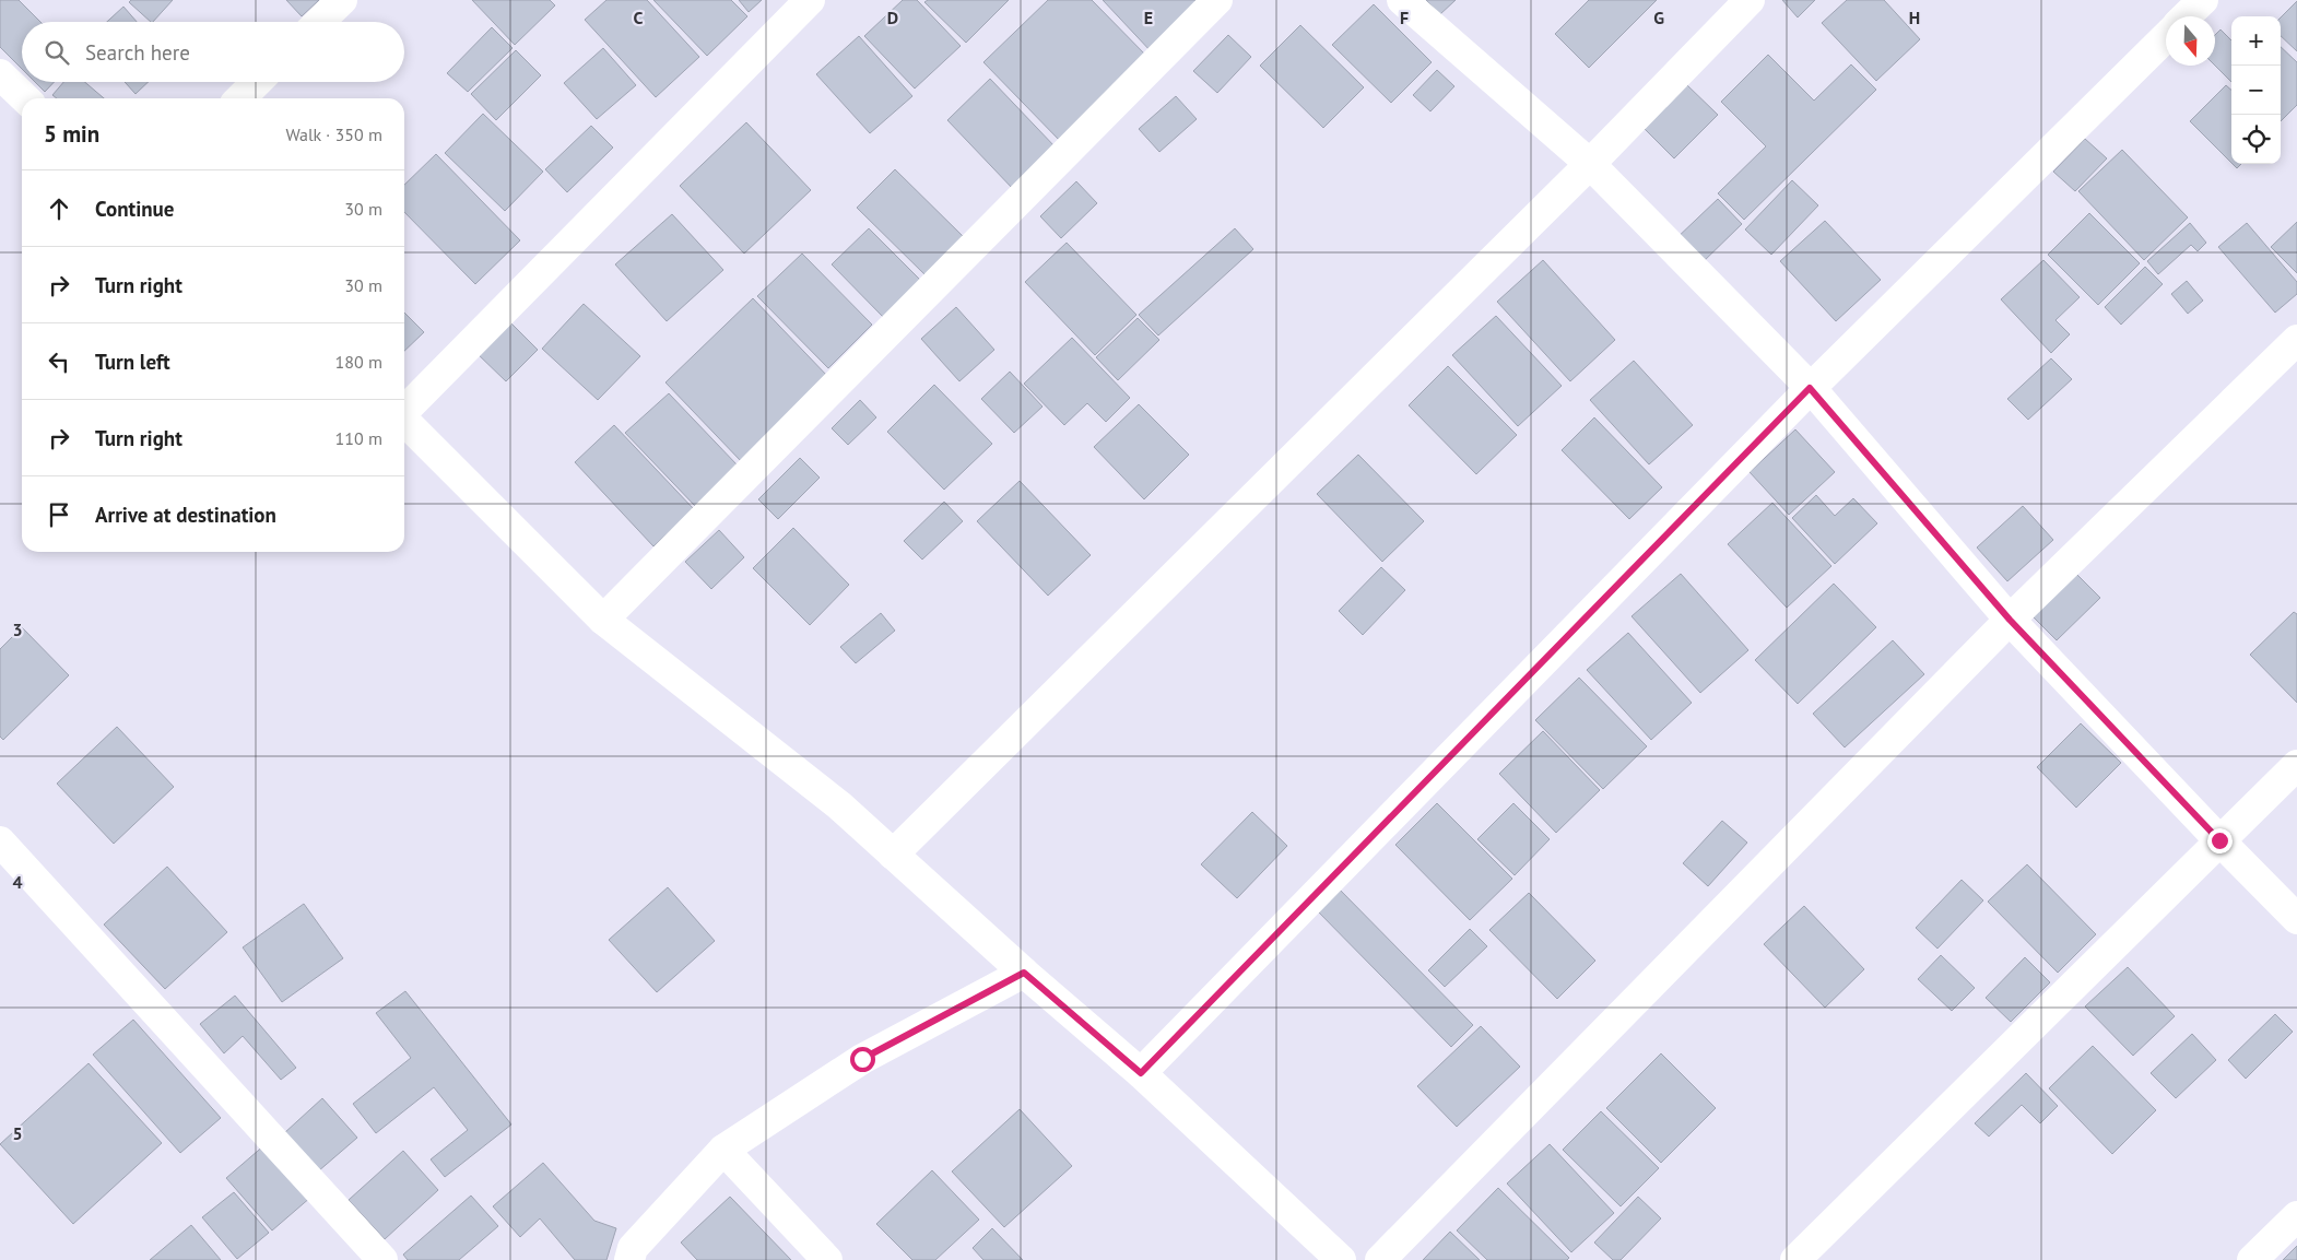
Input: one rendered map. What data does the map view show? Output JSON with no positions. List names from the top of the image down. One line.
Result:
{"north":"bottom","page":{"map_buttons":["+","−"],"search":"Search here","heading":["5 min","Walk · 350 m"],"list":[["Continue","30 m"],["Turn right","30 m"],["Turn left","180 m"],["Turn right","110 m"],"Arrive at destination"]},"grid":{"columns":["C","D","E","F","G","H"],"rows":["3","4","5"]}}
